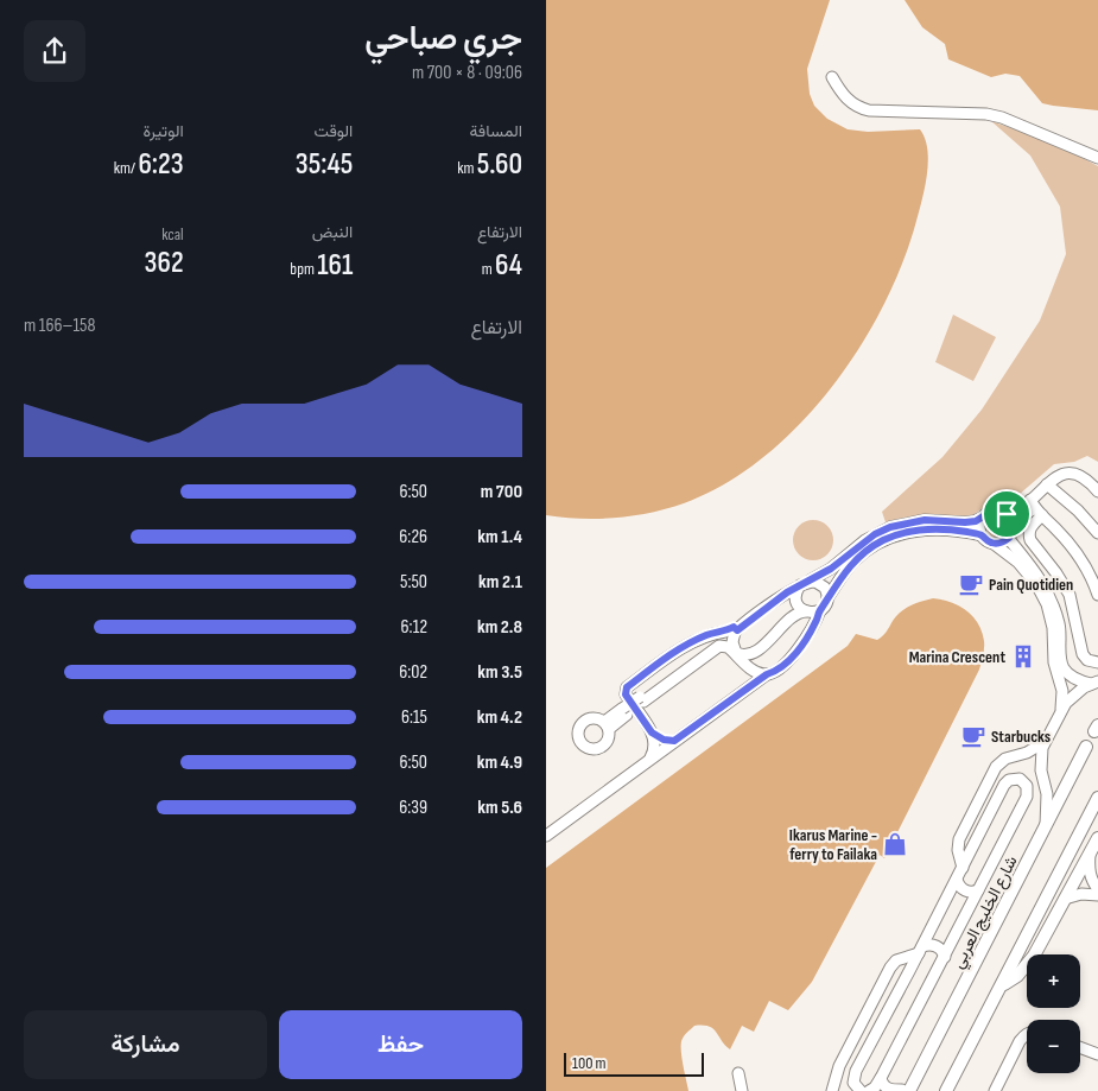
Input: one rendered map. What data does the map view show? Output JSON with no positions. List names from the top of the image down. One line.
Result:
{"streets":{"main road":["شارع الخليج العربي"]},"places":{"cafe":["Pain Quotidien","Starbucks"],"building":["Marina Crescent"],"shop":["Ikarus Marine - ferry to Failaka"]},"scale_bar":"100 m","page":{"heading":["جري صباحي","09:06 · 8 × 700 m"],"stats":[["المسافة","5.60 km"],["الوقت","35:45"],["الوتيرة","6:23 /km"],["الارتفاع","64 m"],["النبض","161 bpm"],["kcal","362"]],"chart":["الارتفاع","158–166 m"],"list":[{"name":"700 m","note":"6:50"},{"name":"1.4 km","note":"6:26"},{"name":"2.1 km","note":"5:50"},{"name":"2.8 km","note":"6:12"},{"name":"3.5 km","note":"6:02"},{"name":"4.2 km","note":"6:15"},{"name":"4.9 km","note":"6:50"},{"name":"5.6 km","note":"6:39"}],"map_buttons":["+","−"],"buttons":["حفظ","مشاركة"],"scale":"100 m"}}
